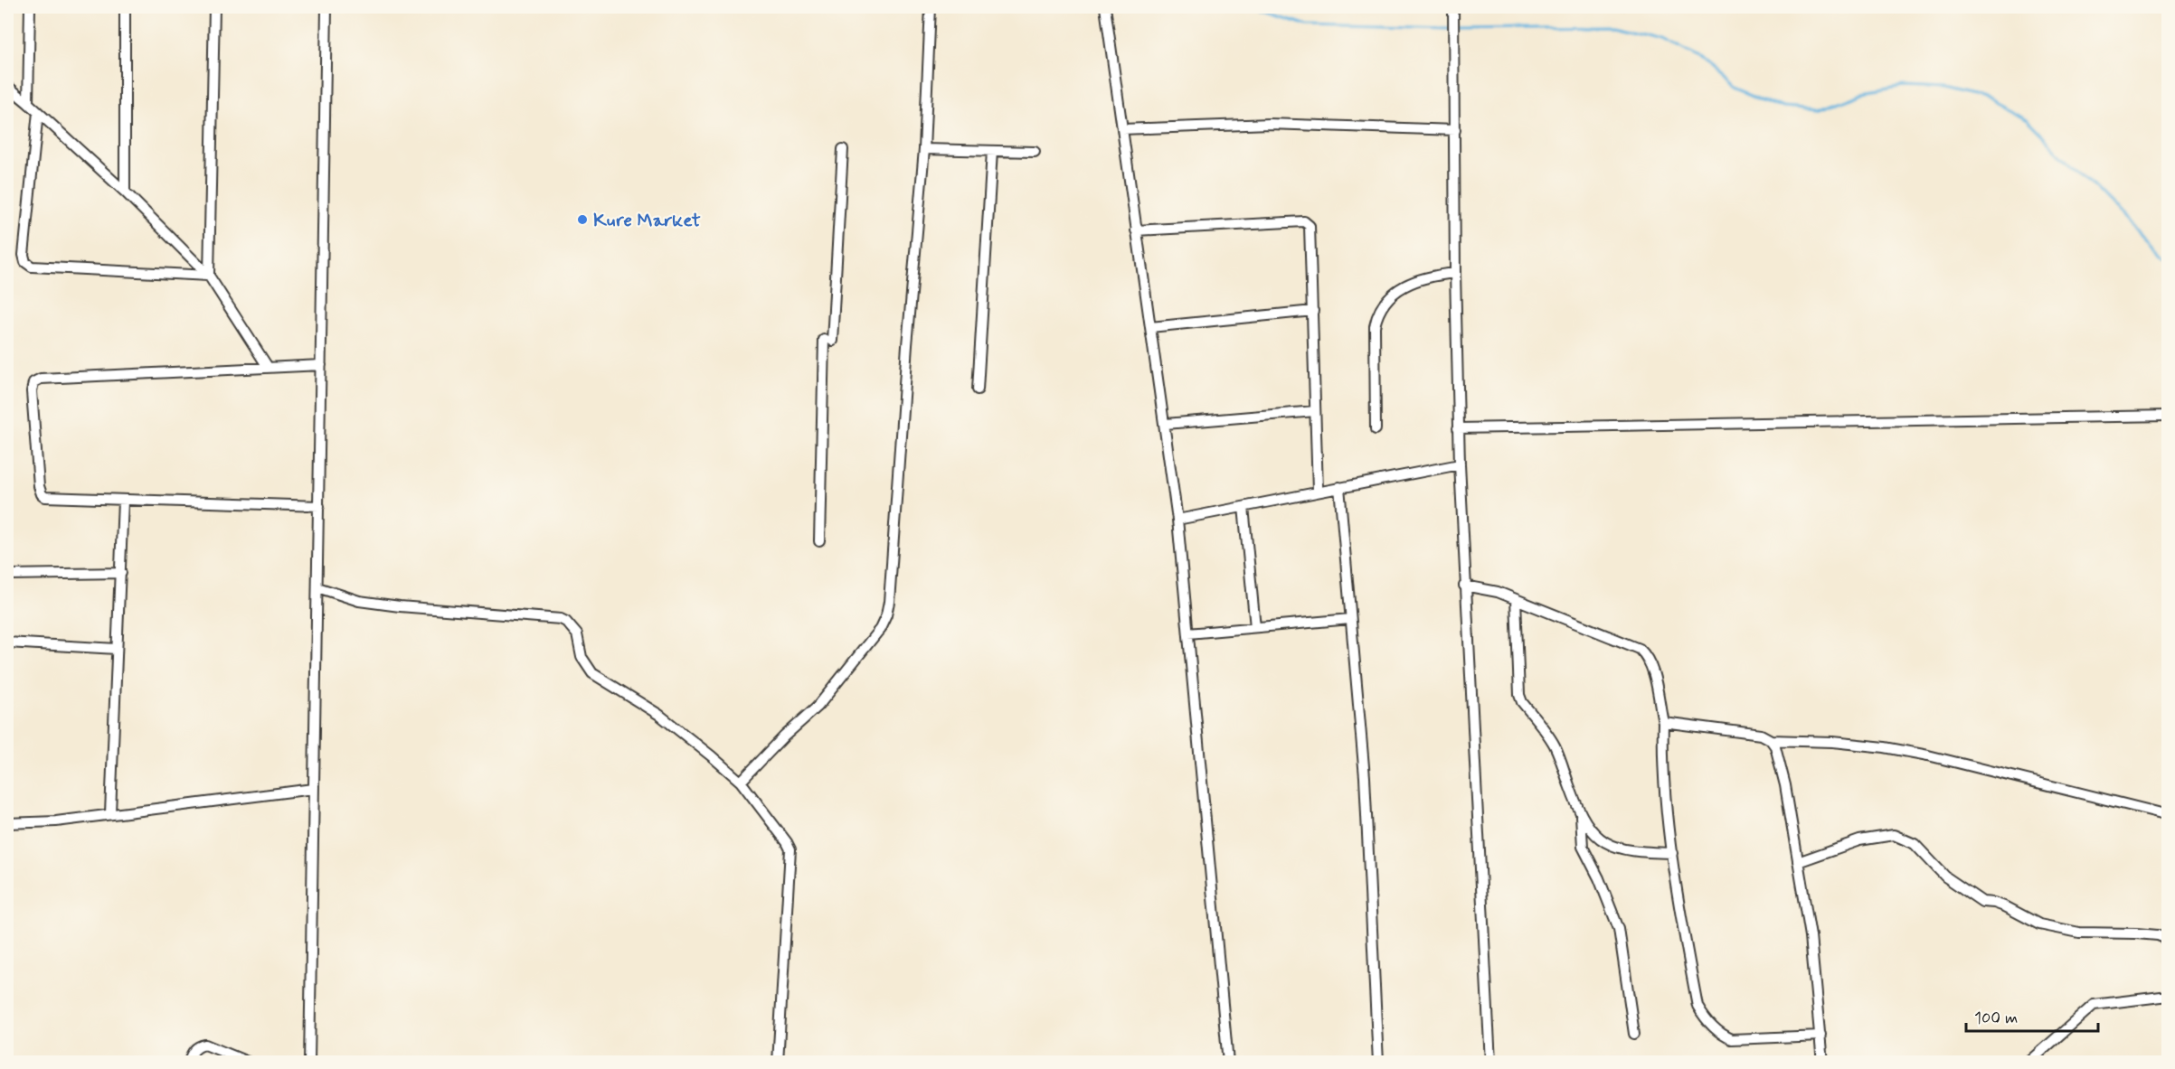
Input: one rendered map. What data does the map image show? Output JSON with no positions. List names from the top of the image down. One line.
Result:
{"places":["Kure Market"],"scale_bar":"100 m"}
